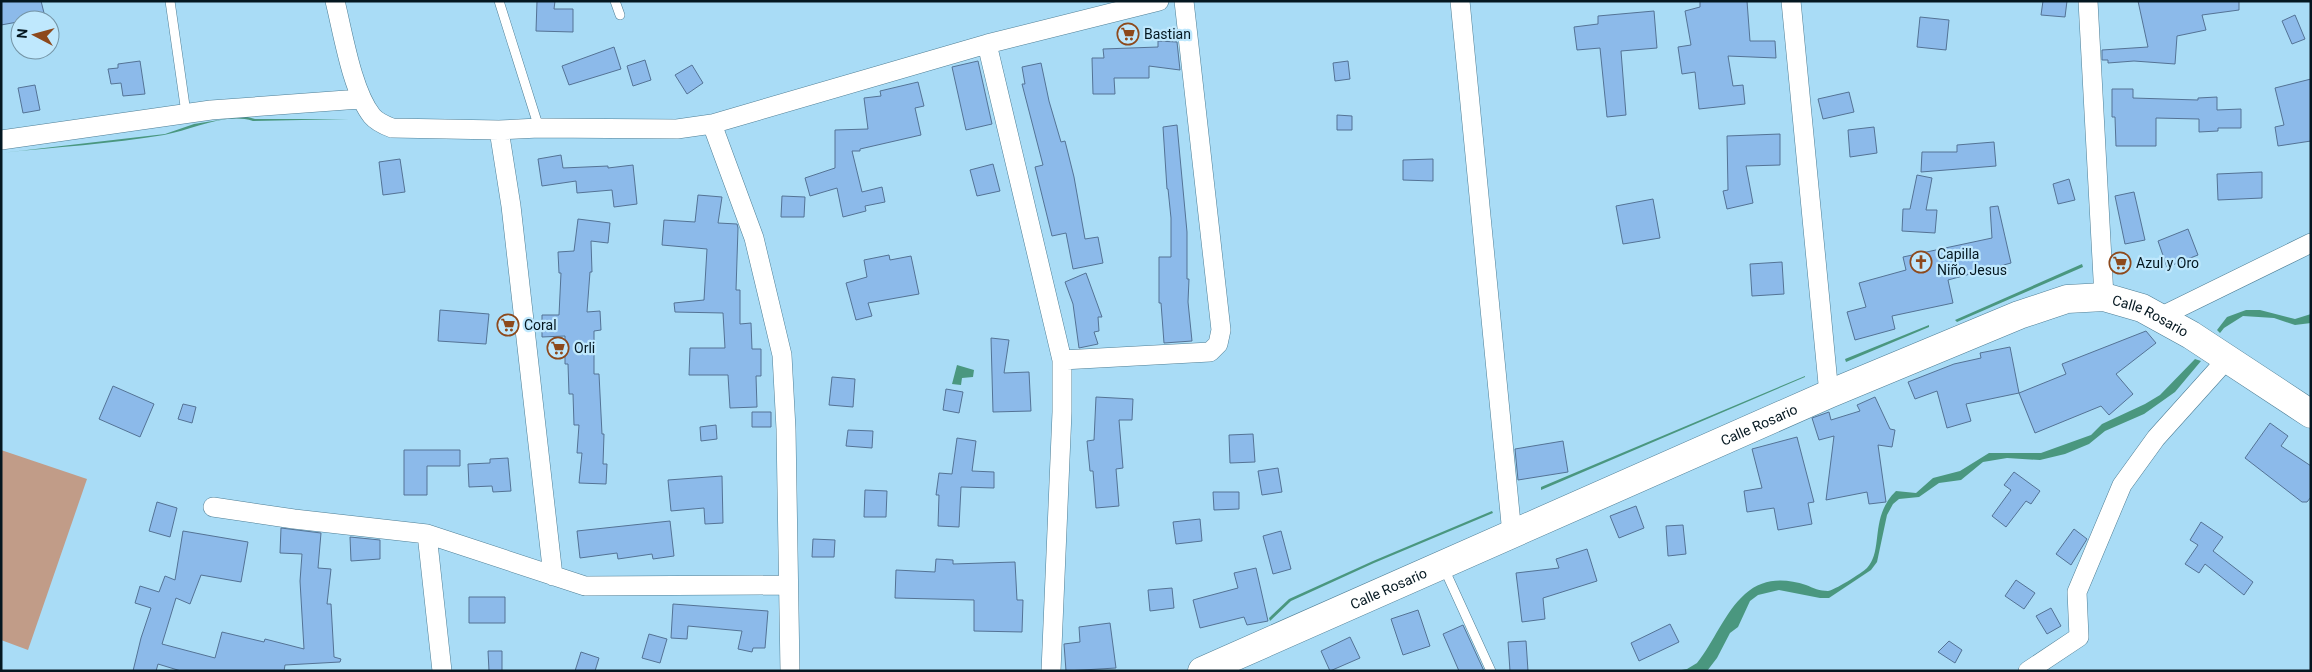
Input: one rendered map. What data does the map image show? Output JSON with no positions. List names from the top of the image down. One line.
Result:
{"streets":{"main road":["Calle Rosario"]},"places":{"supermarket":["Bastian","Azul y Oro","Coral","Orli"],"church":["Capilla Niño Jesus"]},"north":"left"}
